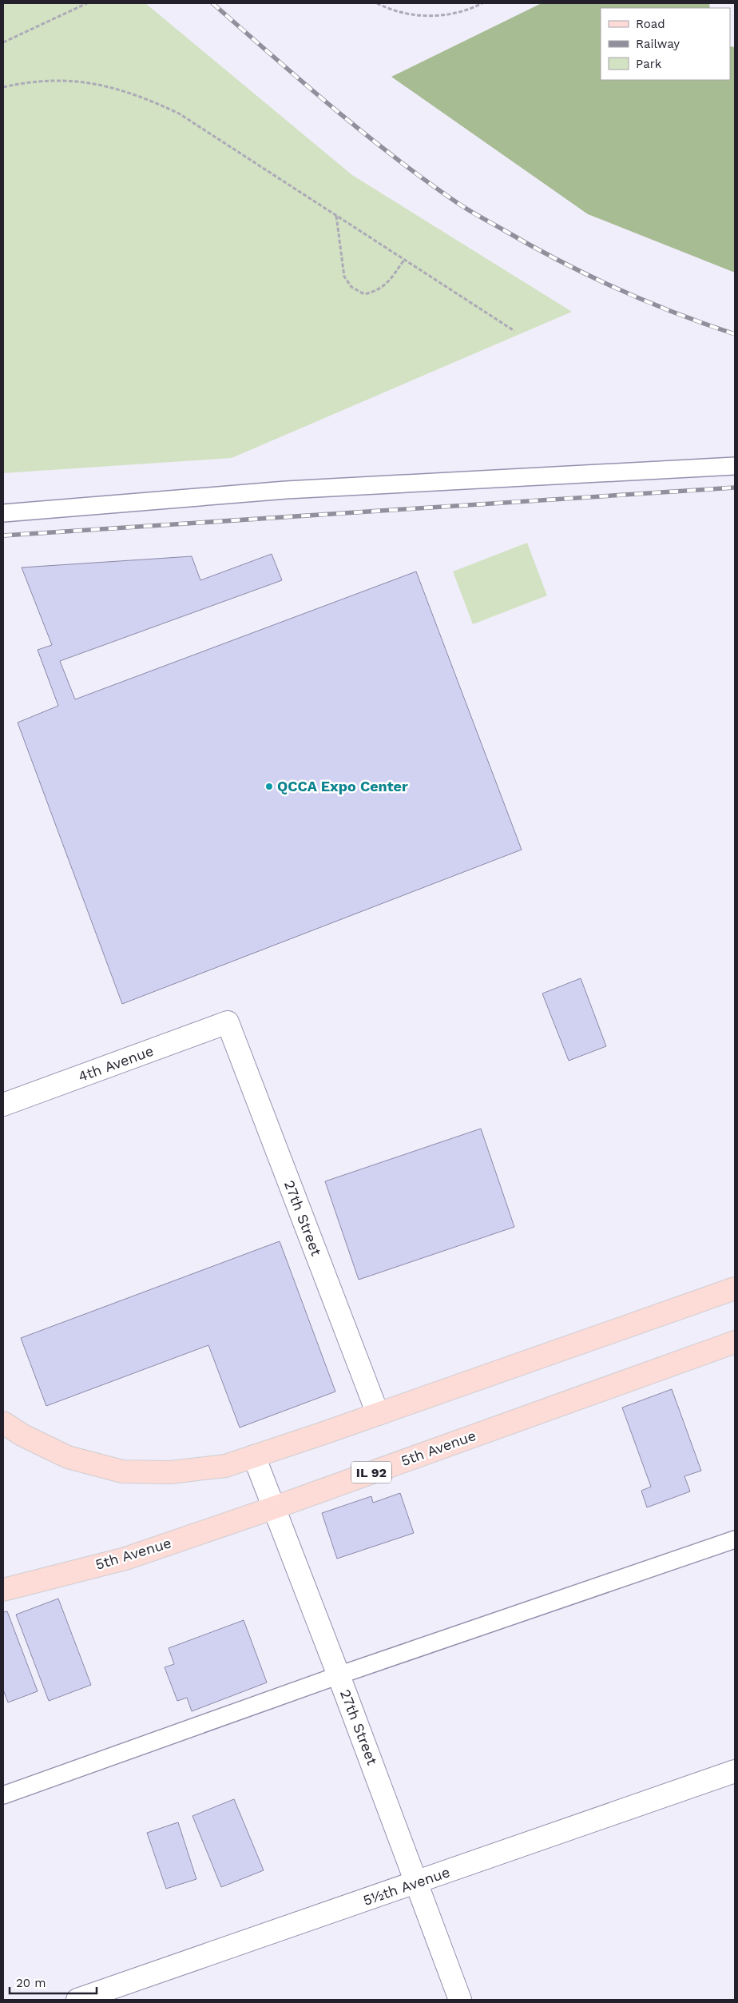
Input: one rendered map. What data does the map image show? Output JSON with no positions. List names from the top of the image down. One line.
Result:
{"streets":{"main road":["5th Avenue","IL 92"],"street":["4th Avenue","27th Street","5½th Avenue"]},"crossings":[["4th Avenue","27th Street"],["27th Street","5th Avenue"],["27th Street","5½th Avenue"]],"places":["QCCA Expo Center"],"legend":["Road","Railway","Park"],"scale_bar":"20 m"}
